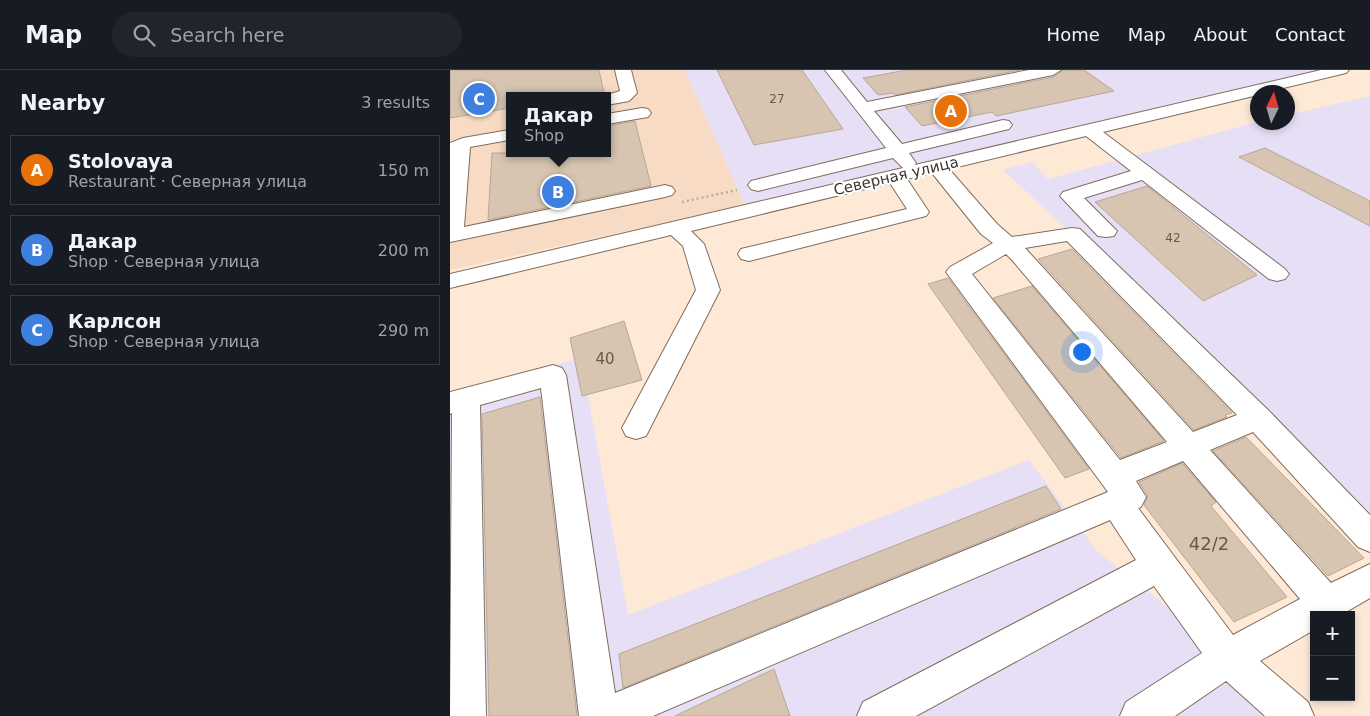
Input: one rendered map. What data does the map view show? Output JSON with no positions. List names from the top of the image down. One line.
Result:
{"streets":{"street":["Северная улица"]},"house_numbers":["27","42","40","42/2"],"north":"top","page":{"header":"Map","search":"Search here","nav":["Home","Map","About","Contact"],"heading":["Nearby","3 results"],"pins":["C","A","B"],"popup":["Дакар","Shop"],"list":[{"mark":"A","name":"Stolovaya","note":"Restaurant · Северная улица","value":"150 m"},{"mark":"B","name":"Дакар","note":"Shop · Северная улица","value":"200 m"},{"mark":"C","name":"Карлсон","note":"Shop · Северная улица","value":"290 m"}],"map_buttons":["+","−"]}}
